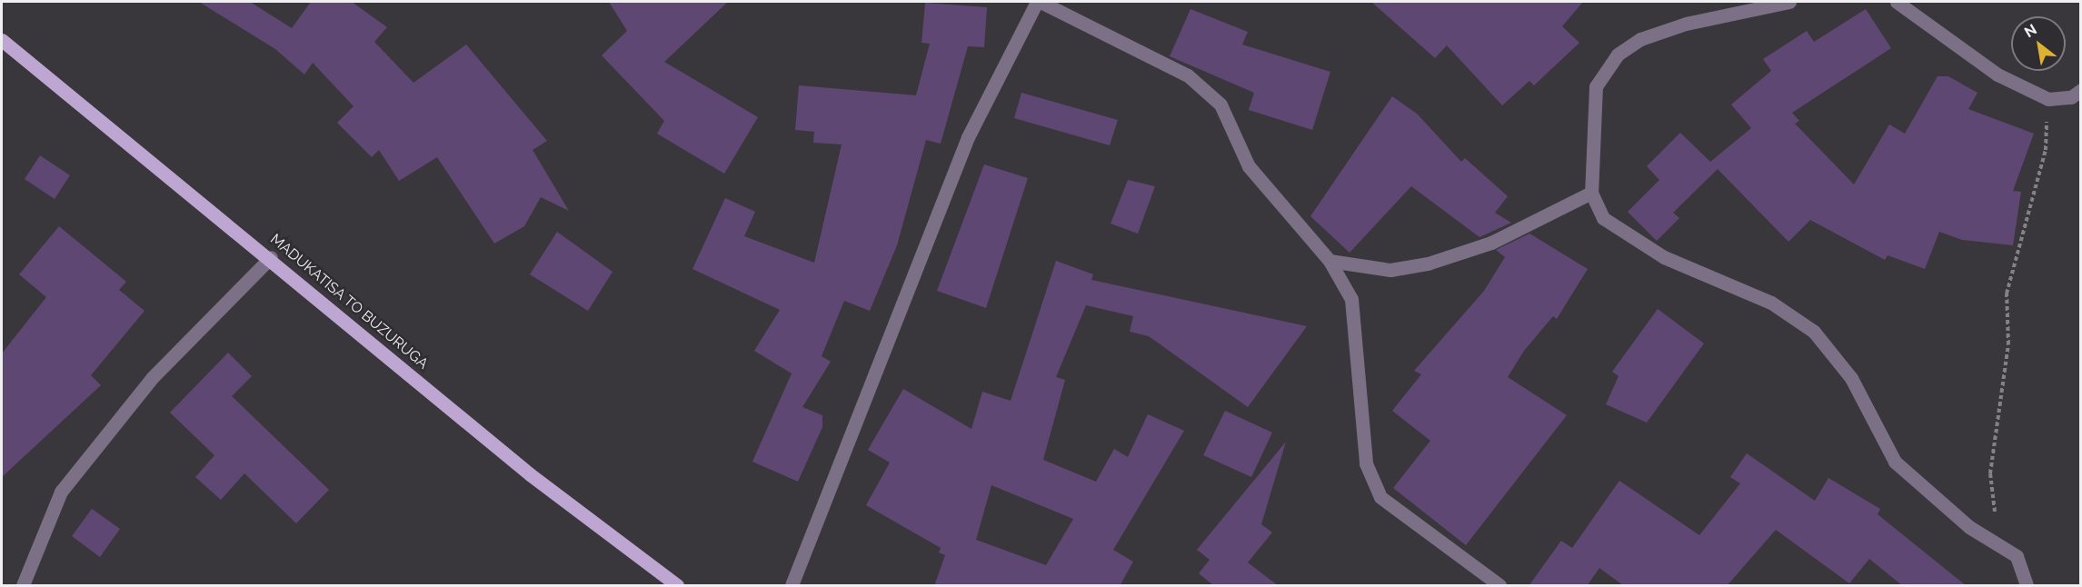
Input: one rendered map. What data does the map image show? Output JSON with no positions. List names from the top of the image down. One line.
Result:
{"streets":{"main road":["MADUKATISA TO BUZURUGA"]},"north":"top left"}
